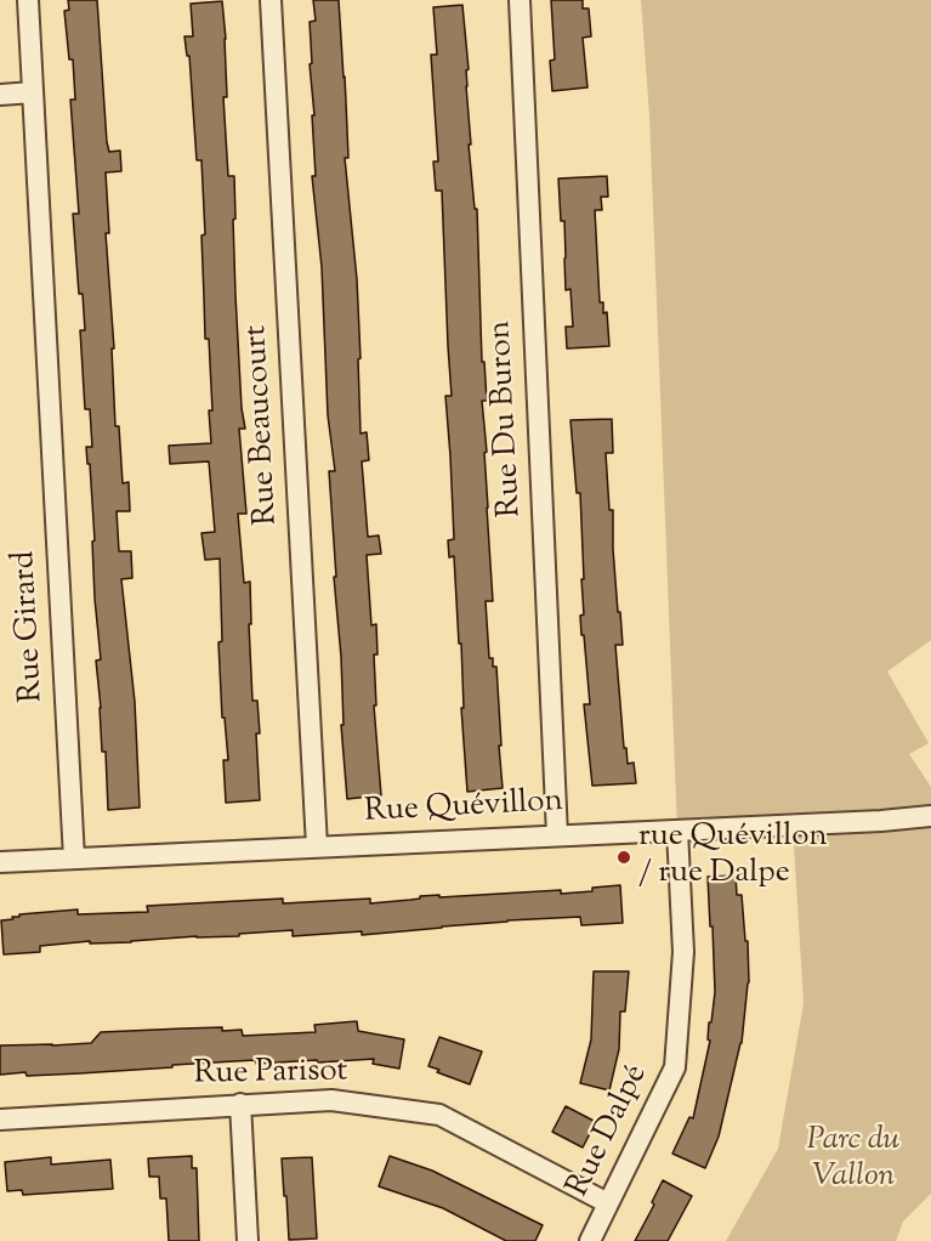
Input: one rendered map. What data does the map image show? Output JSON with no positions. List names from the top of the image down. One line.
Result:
{"streets":{"street":["Rue Du Buron","Rue Beaucourt","Rue Girard","Rue Quévillon","Rue Parisot","Rue Dalpé"]},"crossings":[["Rue Du Buron","Rue Quévillon"],["Rue Beaucourt","Rue Quévillon"],["Rue Girard","Rue Quévillon"],["Rue Quévillon","Rue Dalpé"],["Rue Parisot","Rue Dalpé"]],"parks":["Parc du Vallon"],"places":["rue Quévillon / rue Dalpe"]}
